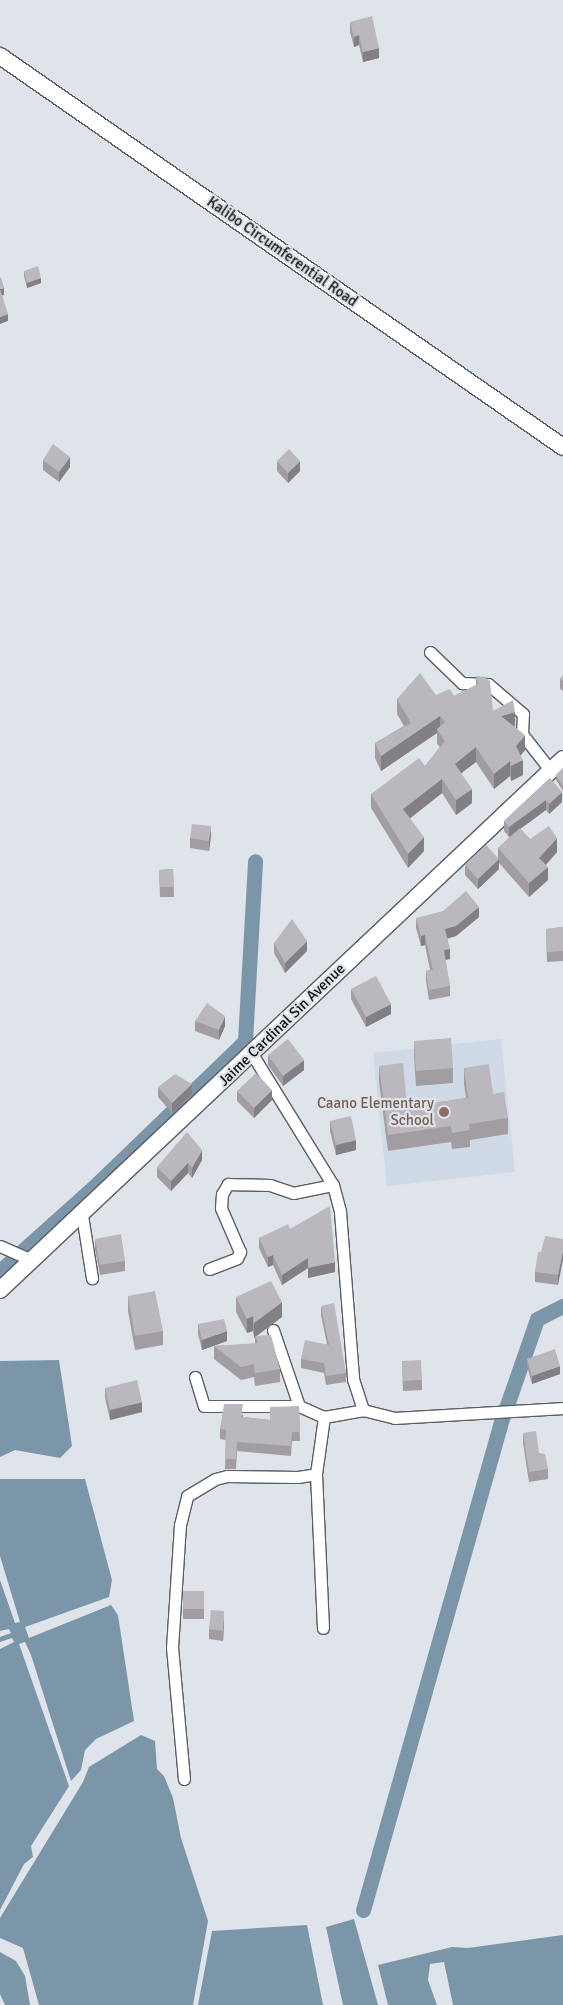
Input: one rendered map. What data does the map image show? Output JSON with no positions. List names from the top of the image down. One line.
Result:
{"streets":{"main road":["Kalibo Circumferential Road","Jaime Cardinal Sin Avenue"]},"places":["Caano Elementary School"]}
